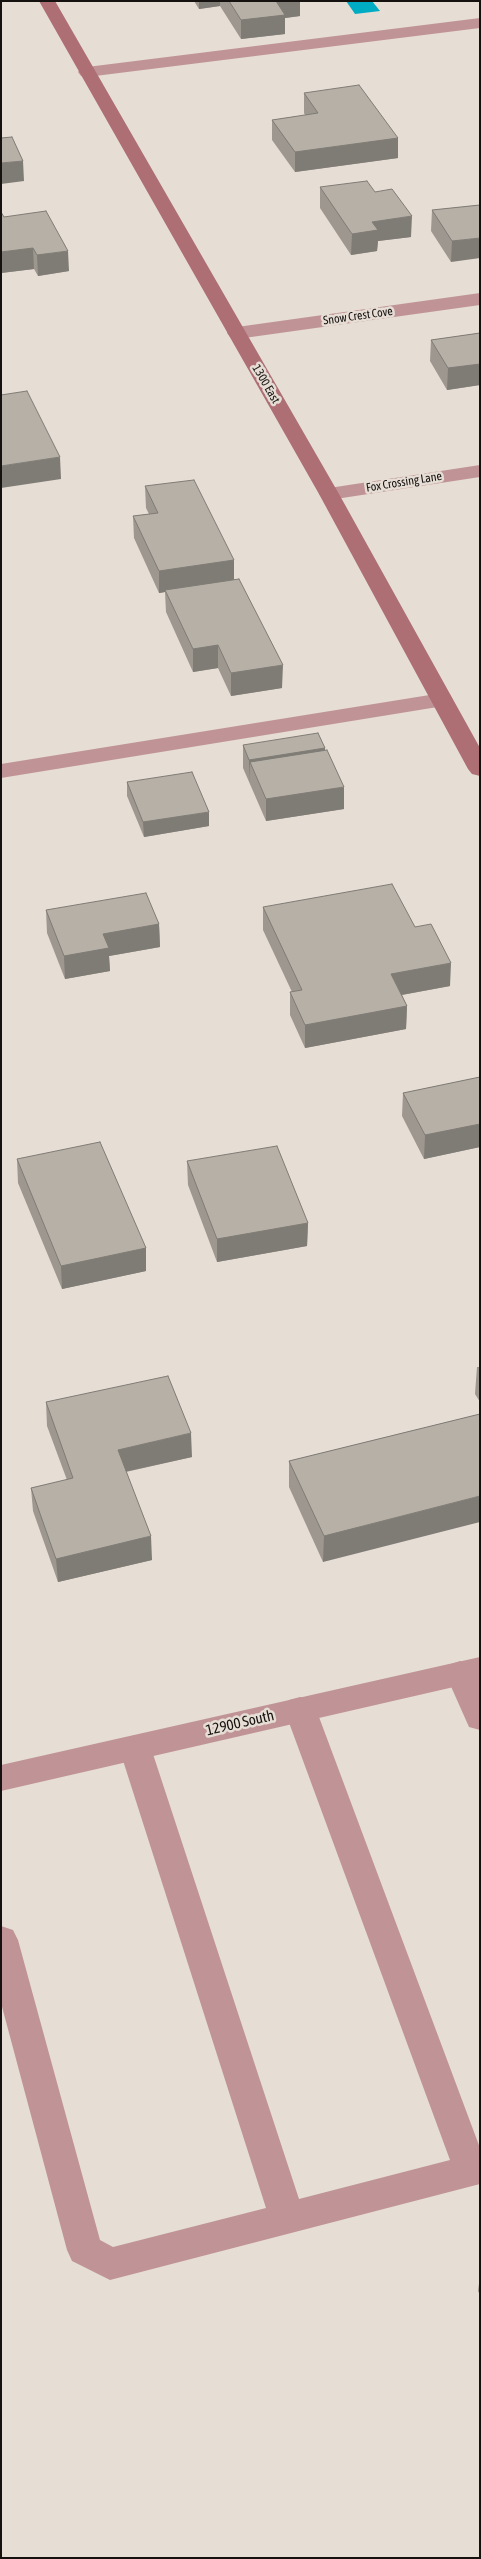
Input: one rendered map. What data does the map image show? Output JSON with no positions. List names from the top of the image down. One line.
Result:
{"streets":{"main road":["1300 East"],"street":["Snow Crest Cove","Fox Crossing Lane","12900 South"]},"crossings":[["Snow Crest Cove","1300 East"],["1300 East","Fox Crossing Lane"]]}
